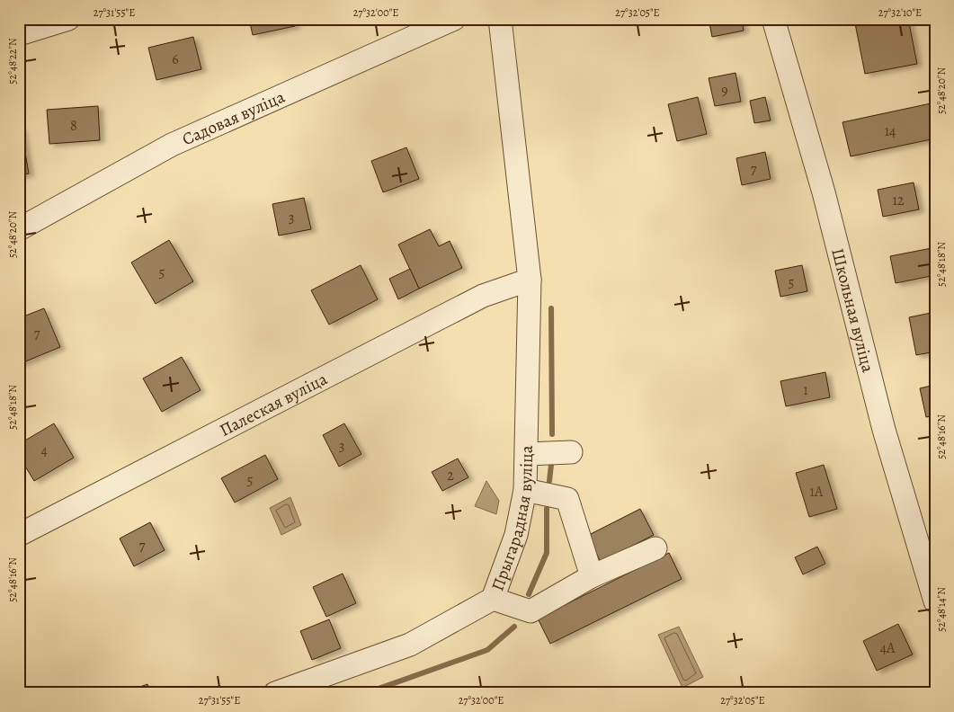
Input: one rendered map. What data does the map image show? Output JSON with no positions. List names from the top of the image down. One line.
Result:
{"streets":{"street":["Садовая вуліца","Школьная вуліца","Палеская вуліца","Прыгарадная вуліца"]},"crossings":[["Палеская вуліца","Прыгарадная вуліца"]],"house_numbers":["6","9","8","14","7","12","3","5","5","7","1","3","4","2","5","1А","7","4А"],"coordinates":["27°31'55\"E","27°32'00\"E","27°32'05\"E","27°32'10\"E","52°48'22\"N","52°48'20\"N","52°48'18\"N","52°48'16\"N","52°48'14\"N"]}
